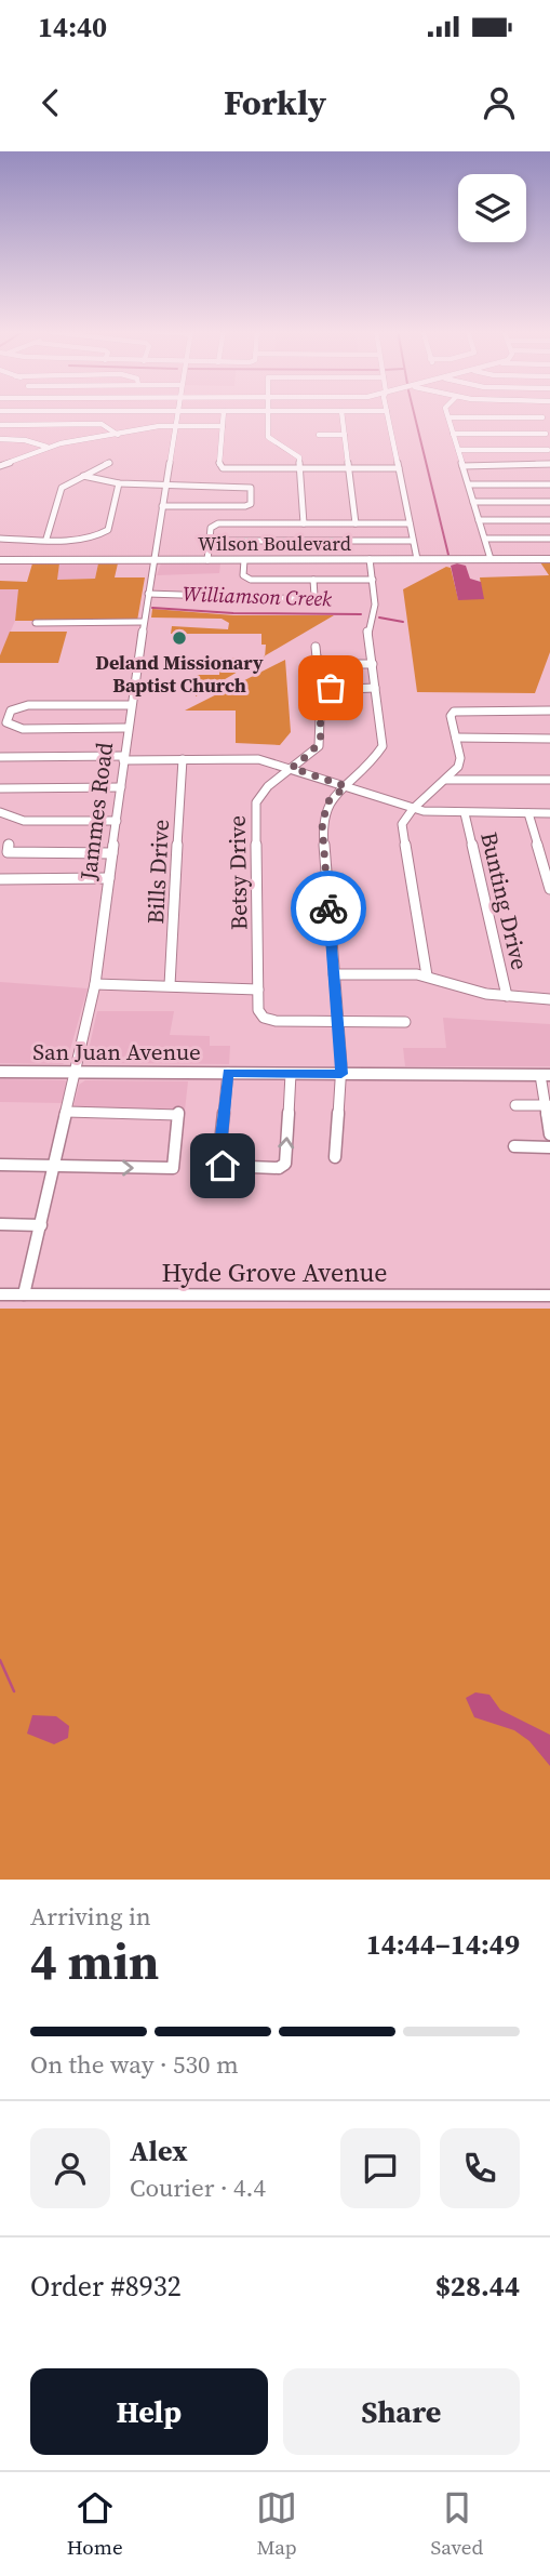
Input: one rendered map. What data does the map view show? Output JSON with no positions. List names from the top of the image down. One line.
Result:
{"streets":{"main road":["Wilson Boulevard","San Juan Avenue"],"street":["Jammes Road","Bills Drive","Betsy Drive","Bunting Drive","Hyde Grove Avenue"]},"crossings":[["Wilson Boulevard","Jammes Road"],["Jammes Road","San Juan Avenue"],["Jammes Road","Hyde Grove Avenue"]],"water":["Williamson Creek"],"places":["Deland Missionary Baptist Church"],"page":{"status":"14:40","header":"Forkly","heading":["4 min","Arriving in","14:44–14:49"],"panel":["Alex","Courier · 4.4","Order #8932","$28.44"],"bar":"On the way · 530 m","buttons":["Help","Share"],"tabs":["Home","Map","Saved"]}}
